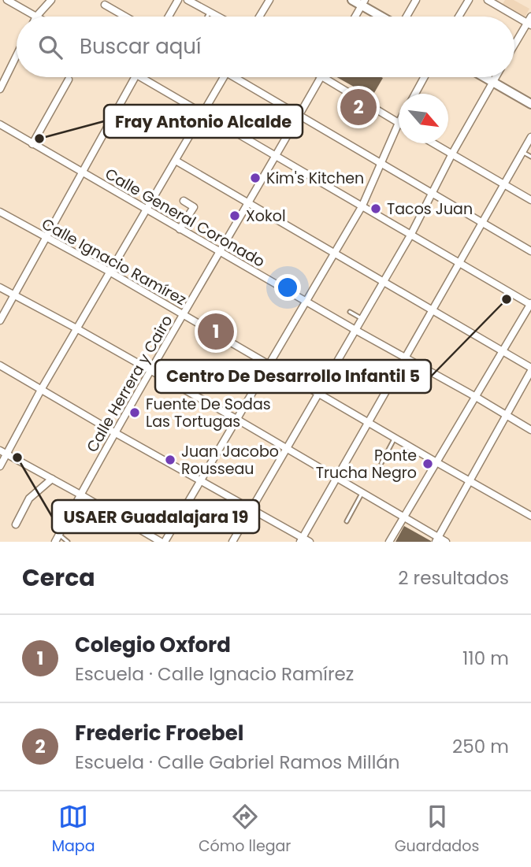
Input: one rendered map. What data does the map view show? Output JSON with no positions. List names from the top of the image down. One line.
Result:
{"streets":{"street":["Calle General Coronado","Calle Ignacio Ramírez","Calle Herrera y Cairo"]},"crossings":[["Calle General Coronado","Calle Herrera y Cairo"],["Calle Ignacio Ramírez","Calle Herrera y Cairo"]],"places":["Fray Antonio Alcalde","Kim's Kitchen","Tacos Juan","Xokol","Centro De Desarrollo Infantil 5","Fuente De Sodas Las Tortugas","USAER Guadalajara 19","Juan Jacobo Rousseau","Ponte Trucha Negro"],"north":"bottom right","page":{"search":"Buscar aquí","pins":["2","1"],"heading":["Cerca","2 resultados"],"list":[{"mark":"1","name":"Colegio Oxford","note":"Escuela · Calle Ignacio Ramírez","value":"110 m"},{"mark":"2","name":"Frederic Froebel","note":"Escuela · Calle Gabriel Ramos Millán","value":"250 m"}],"nav":["Mapa","Cómo llegar","Guardados"]}}
